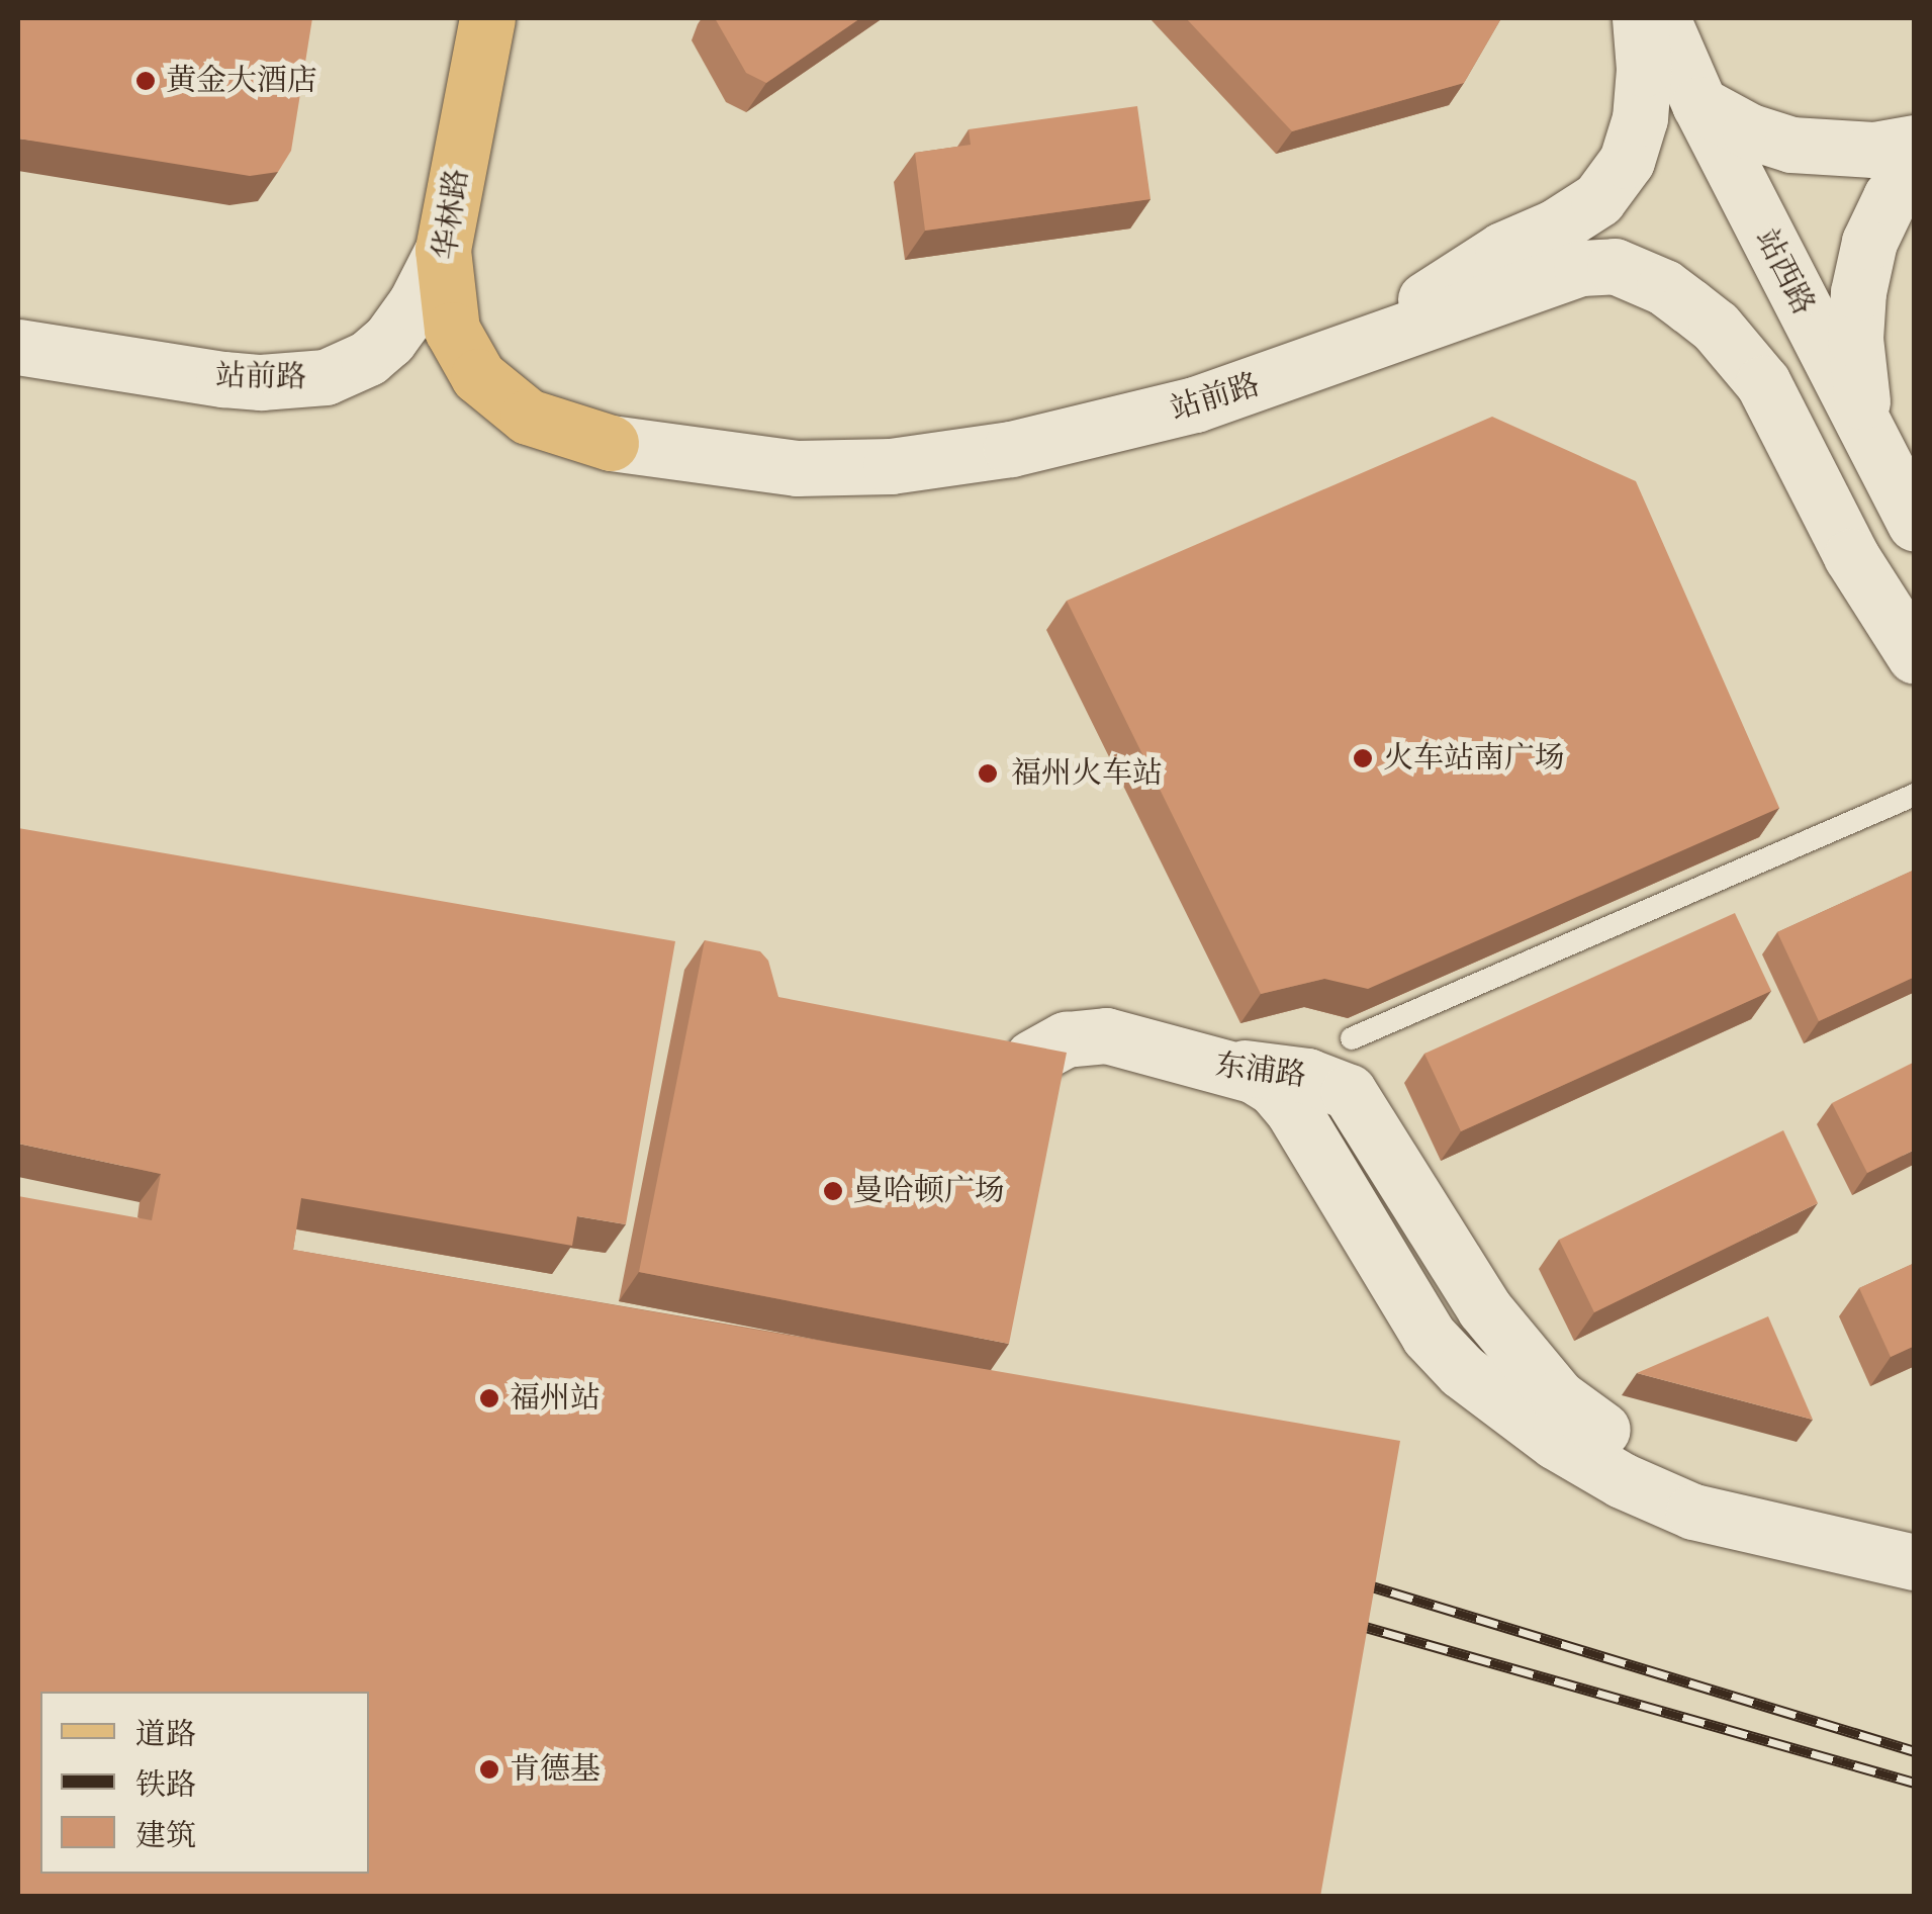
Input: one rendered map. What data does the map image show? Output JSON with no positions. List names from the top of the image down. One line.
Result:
{"streets":{"main road":["华林路","站西路","站前路","东浦路"]},"crossings":[["华林路","站前路"]],"places":["黄金大酒店","火车站南广场","福州火车站","曼哈顿广场","福州站","肯德基"],"legend":["道路","铁路","建筑"]}
